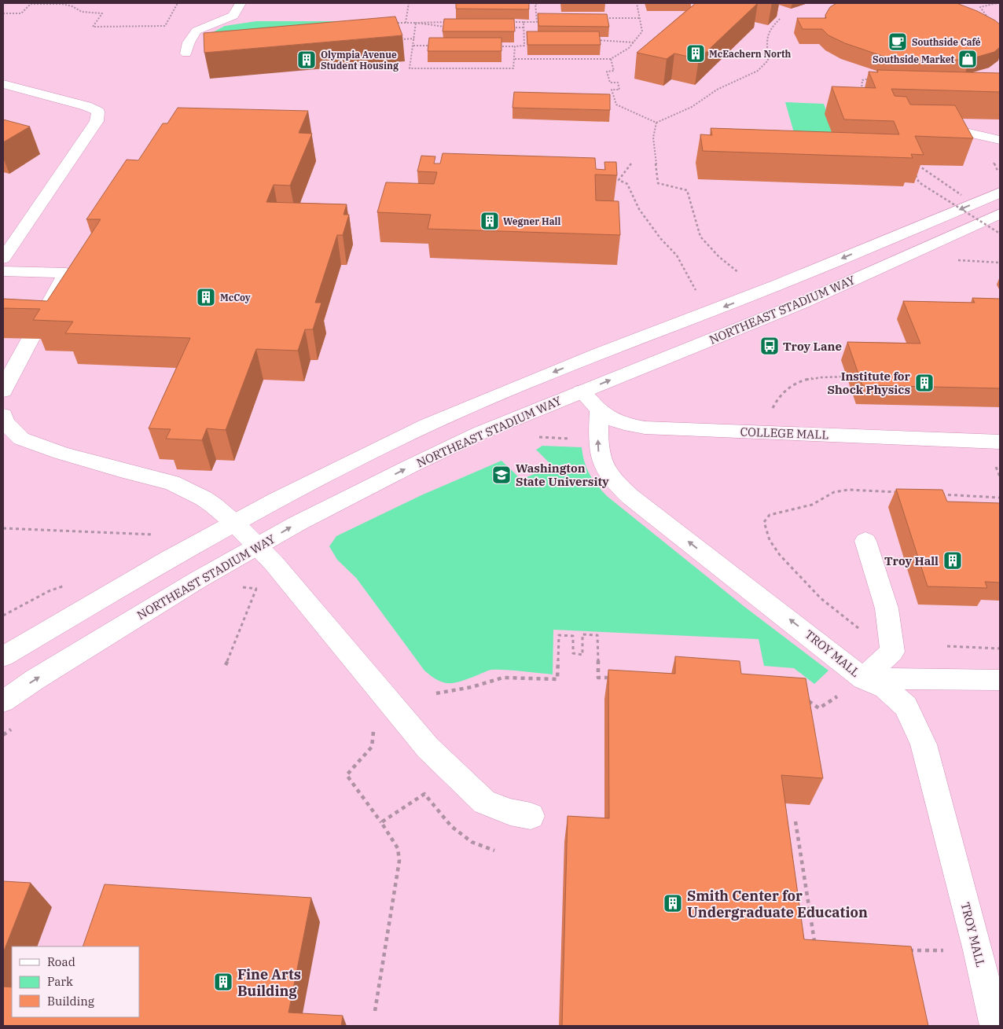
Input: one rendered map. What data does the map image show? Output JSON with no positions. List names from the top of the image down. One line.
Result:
{"streets":{"main road":["NORTHEAST STADIUM WAY","COLLEGE MALL","TROY MALL"]},"crossings":[["NORTHEAST STADIUM WAY","COLLEGE MALL"],["COLLEGE MALL","TROY MALL"]],"one_way":["TROY MALL"],"places":{"cafe":["Southside Café"],"building":["McEachern North","Olympia Avenue Student Housing","Wegner Hall","McCoy","Institute for Shock Physics","Troy Hall","Smith Center for Undergraduate Education","Fine Arts Building"],"shop":["Southside Market"],"bus stop":["Troy Lane"],"school or university":["Washington State University"]},"legend":["Road","Park","Building"]}
